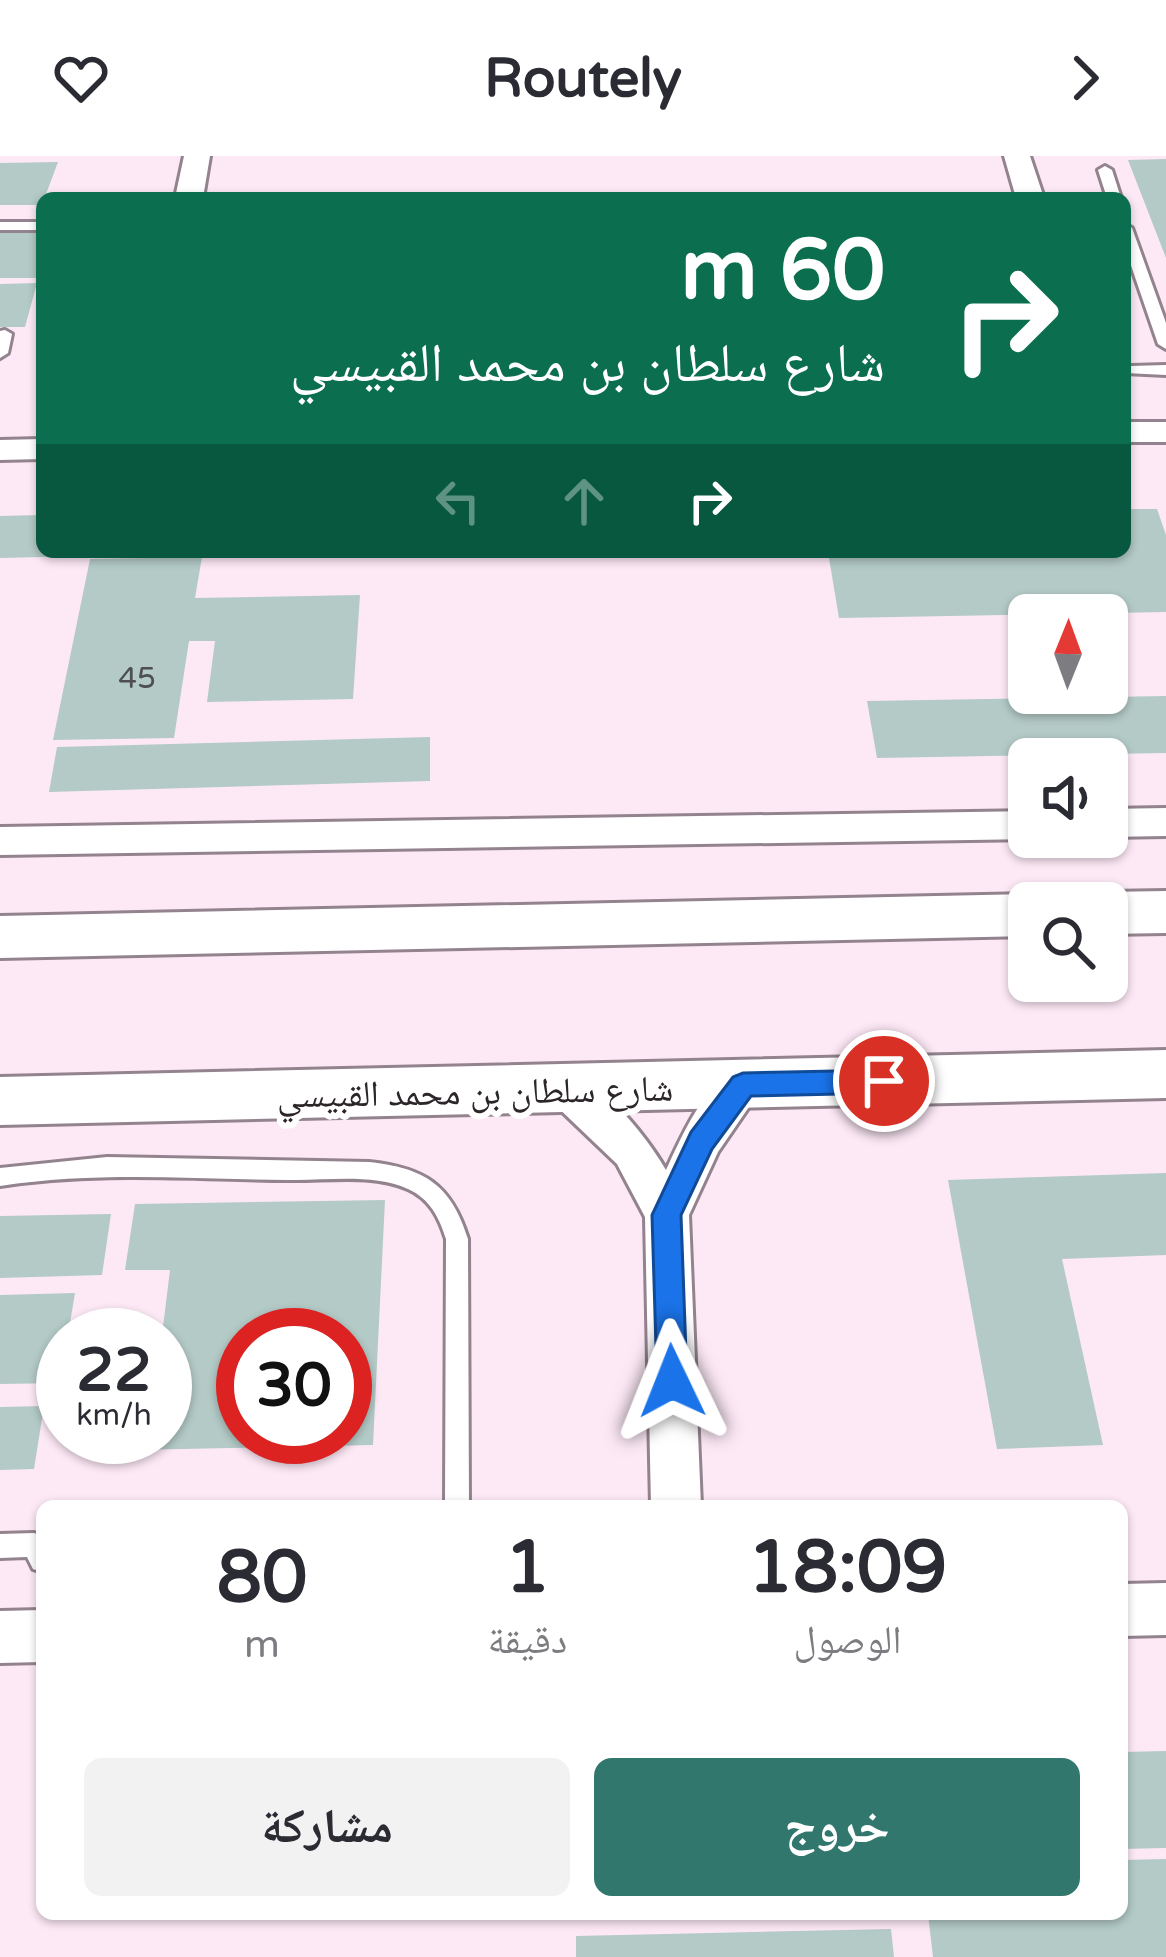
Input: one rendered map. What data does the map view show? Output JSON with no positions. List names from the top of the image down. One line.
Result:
{"streets":{"main road":["شارع سلطان بن محمد القبيسي"]},"house_numbers":["45"],"north":"top","page":{"header":"Routely","turn":["60 m","شارع سلطان بن محمد القبيسي"],"speed":"22 km/h","limit":"30","eta":["18:09","الوصول","1","دقيقة","80","m"],"buttons":["خروج","مشاركة"]}}
